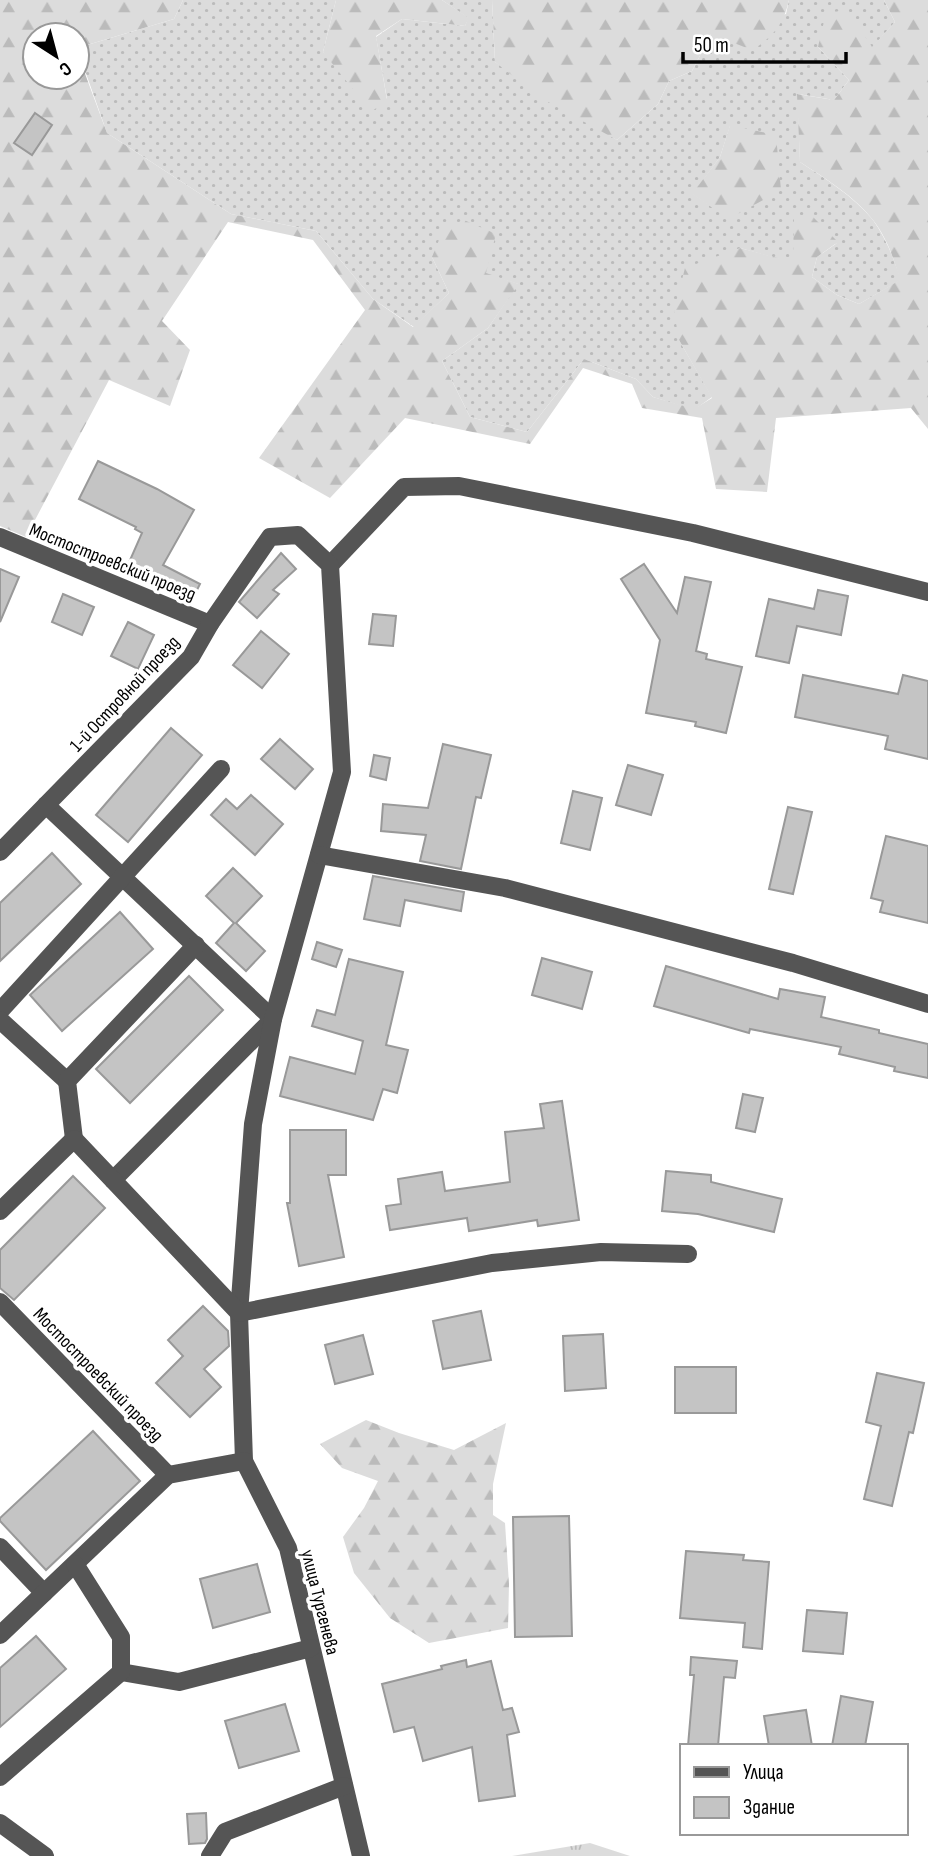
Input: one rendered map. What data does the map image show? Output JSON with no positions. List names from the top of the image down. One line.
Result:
{"streets":{"street":["Мостостроевский проезд","1-й Островной проезд","улица Тургенева"]},"crossings":[["Мостостроевский проезд","1-й Островной проезд"]],"legend":["Улица","Здание"],"scale_bar":"50 m","north":"bottom right"}
